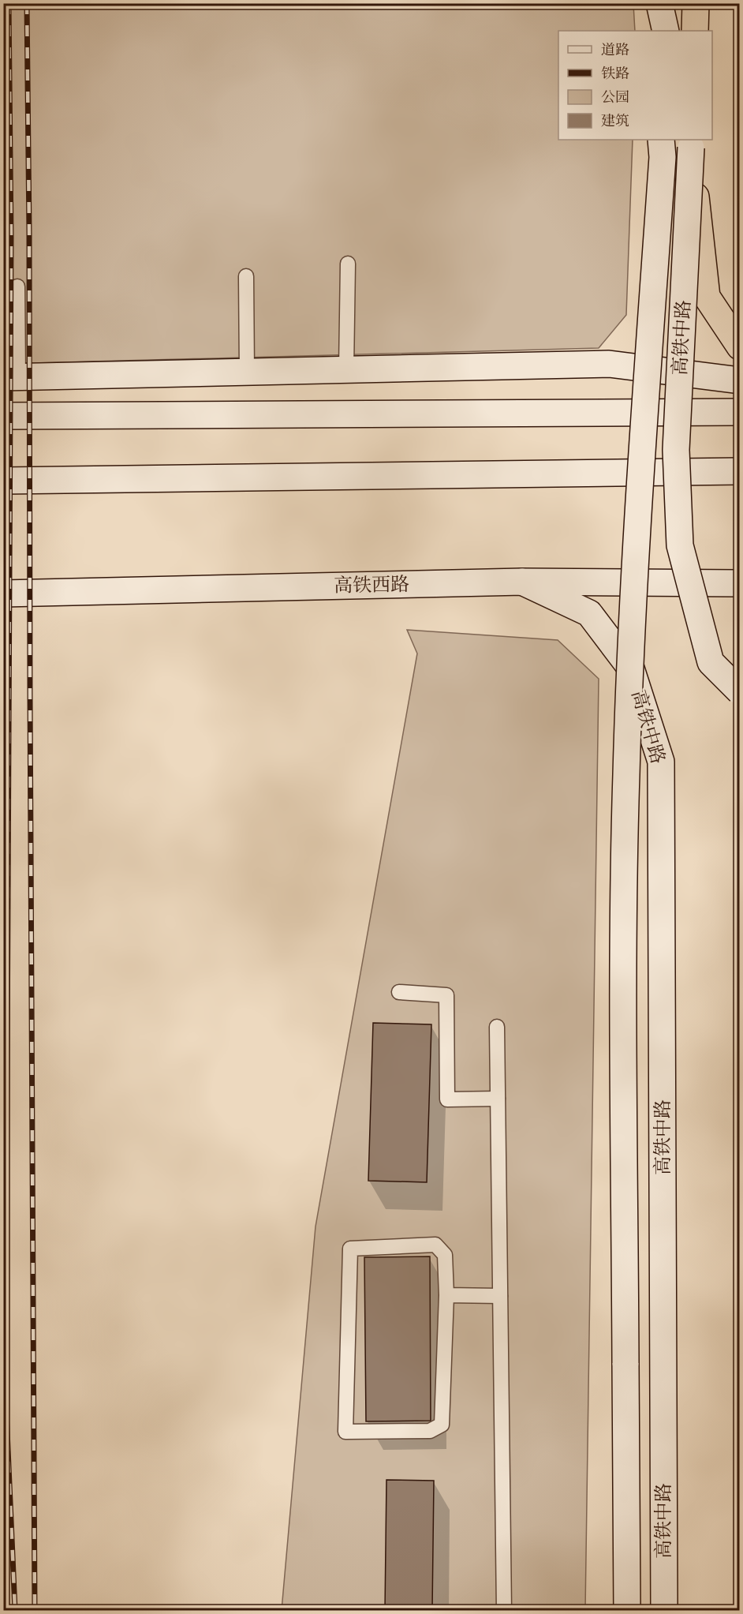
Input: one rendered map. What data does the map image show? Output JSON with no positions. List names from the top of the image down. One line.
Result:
{"streets":{"street":["高铁中路","高铁西路"]},"crossings":[["高铁中路","高铁西路"]],"legend":["道路","铁路","公园","建筑"]}
